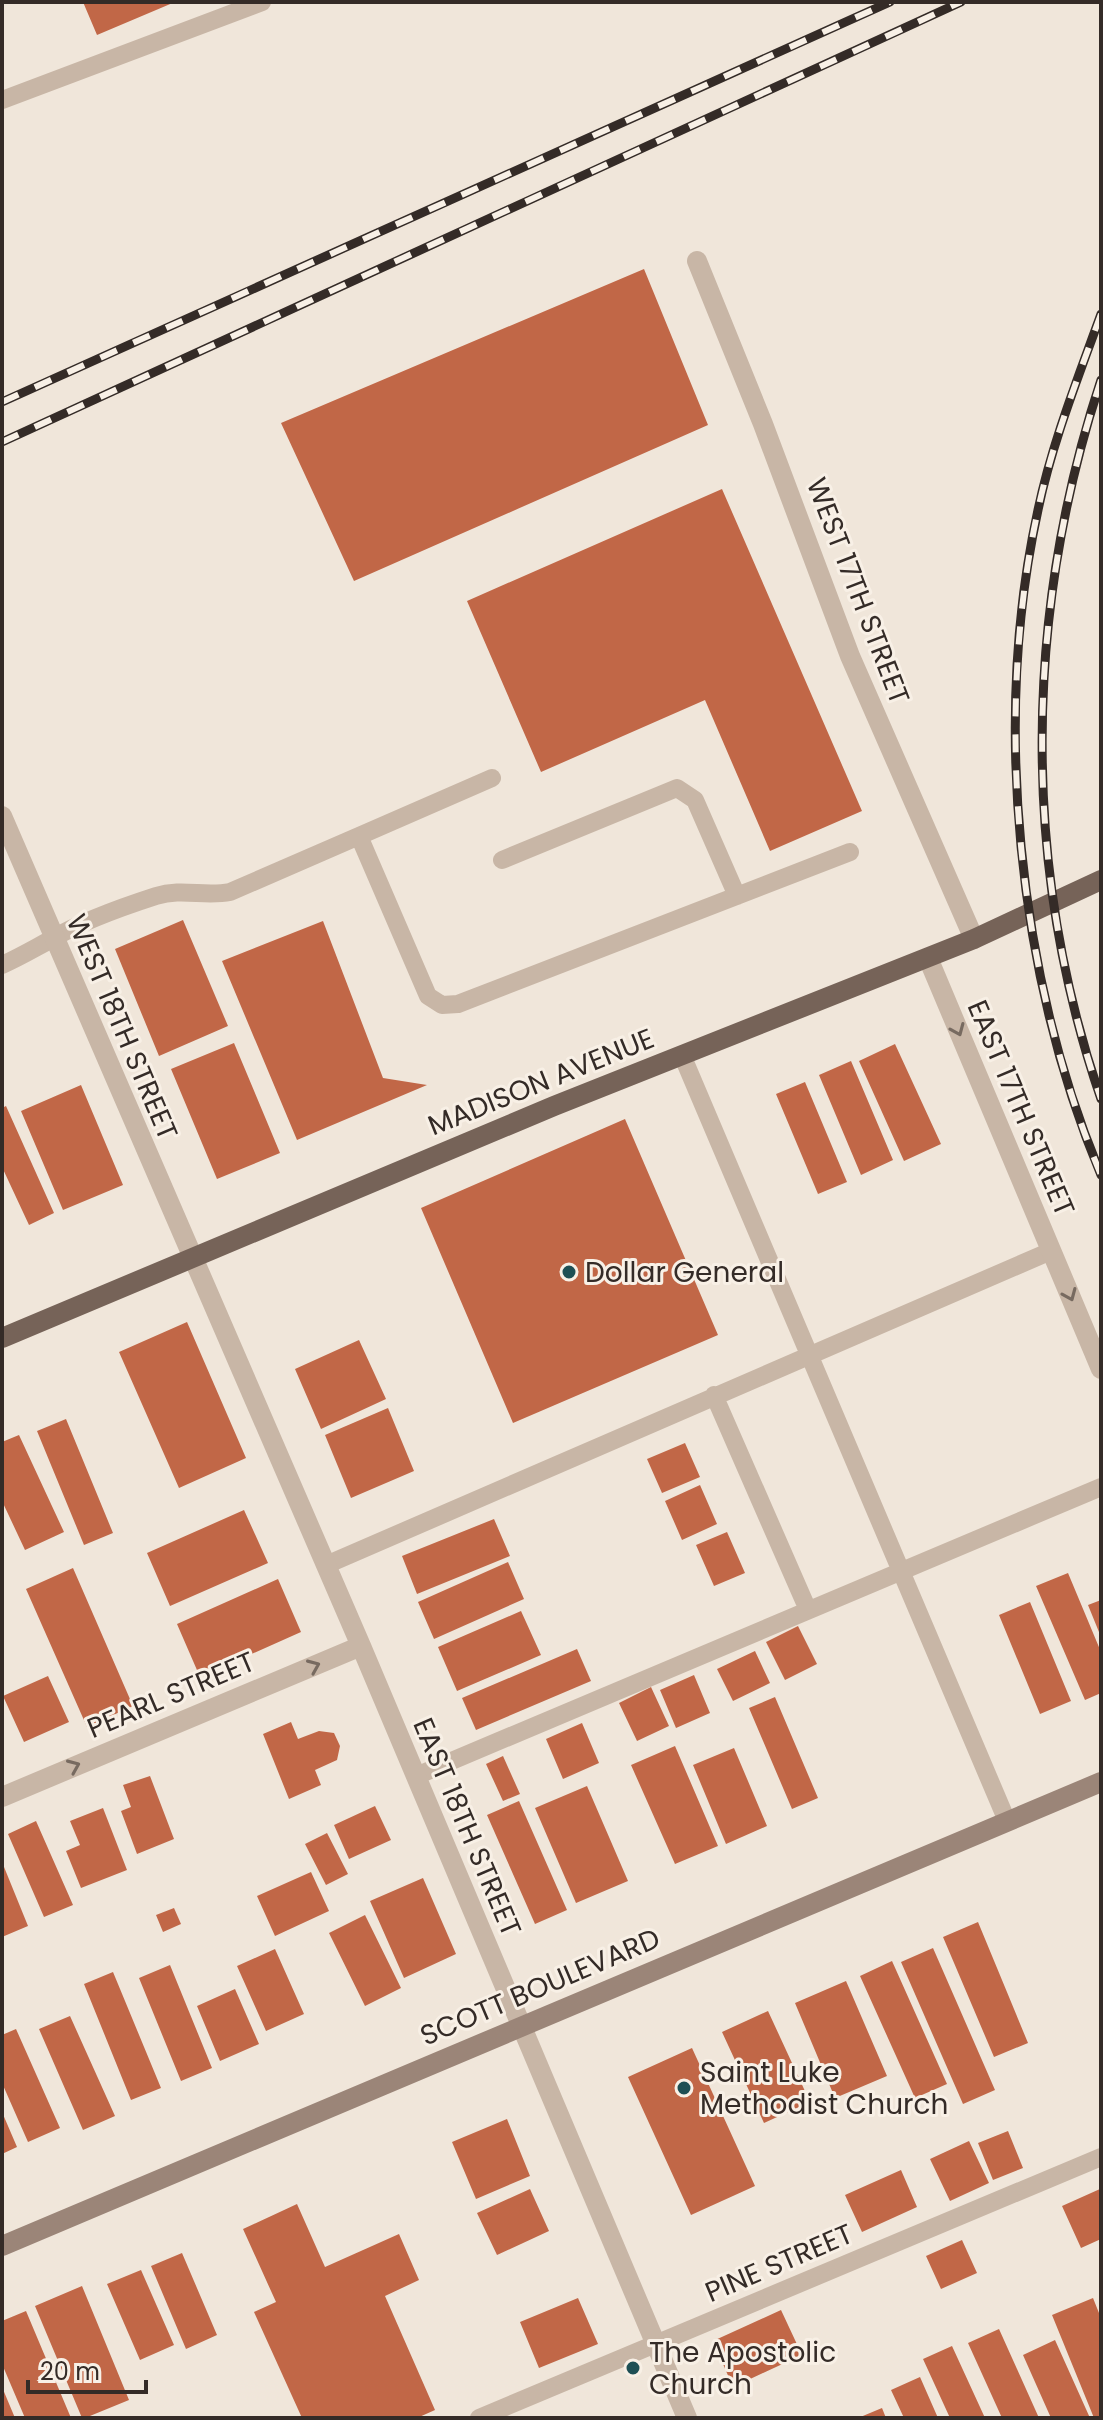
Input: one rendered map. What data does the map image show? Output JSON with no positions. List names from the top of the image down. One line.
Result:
{"streets":{"main road":["MADISON AVENUE","SCOTT BOULEVARD"],"street":["WEST 17TH STREET","WEST 18TH STREET","EAST 17TH STREET","PEARL STREET","EAST 18TH STREET"],"lane":["PINE STREET"]},"crossings":[["WEST 17TH STREET","MADISON AVENUE"],["WEST 18TH STREET","MADISON AVENUE"],["WEST 18TH STREET","EAST 18TH STREET"],["MADISON AVENUE","EAST 17TH STREET"],["MADISON AVENUE","EAST 18TH STREET"],["PEARL STREET","EAST 18TH STREET"],["EAST 18TH STREET","SCOTT BOULEVARD"],["EAST 18TH STREET","PINE STREET"]],"one_way":["EAST 17TH STREET","PEARL STREET"],"places":["Dollar General","Saint Luke Methodist Church","The Apostolic Church"],"scale_bar":"20 m"}
